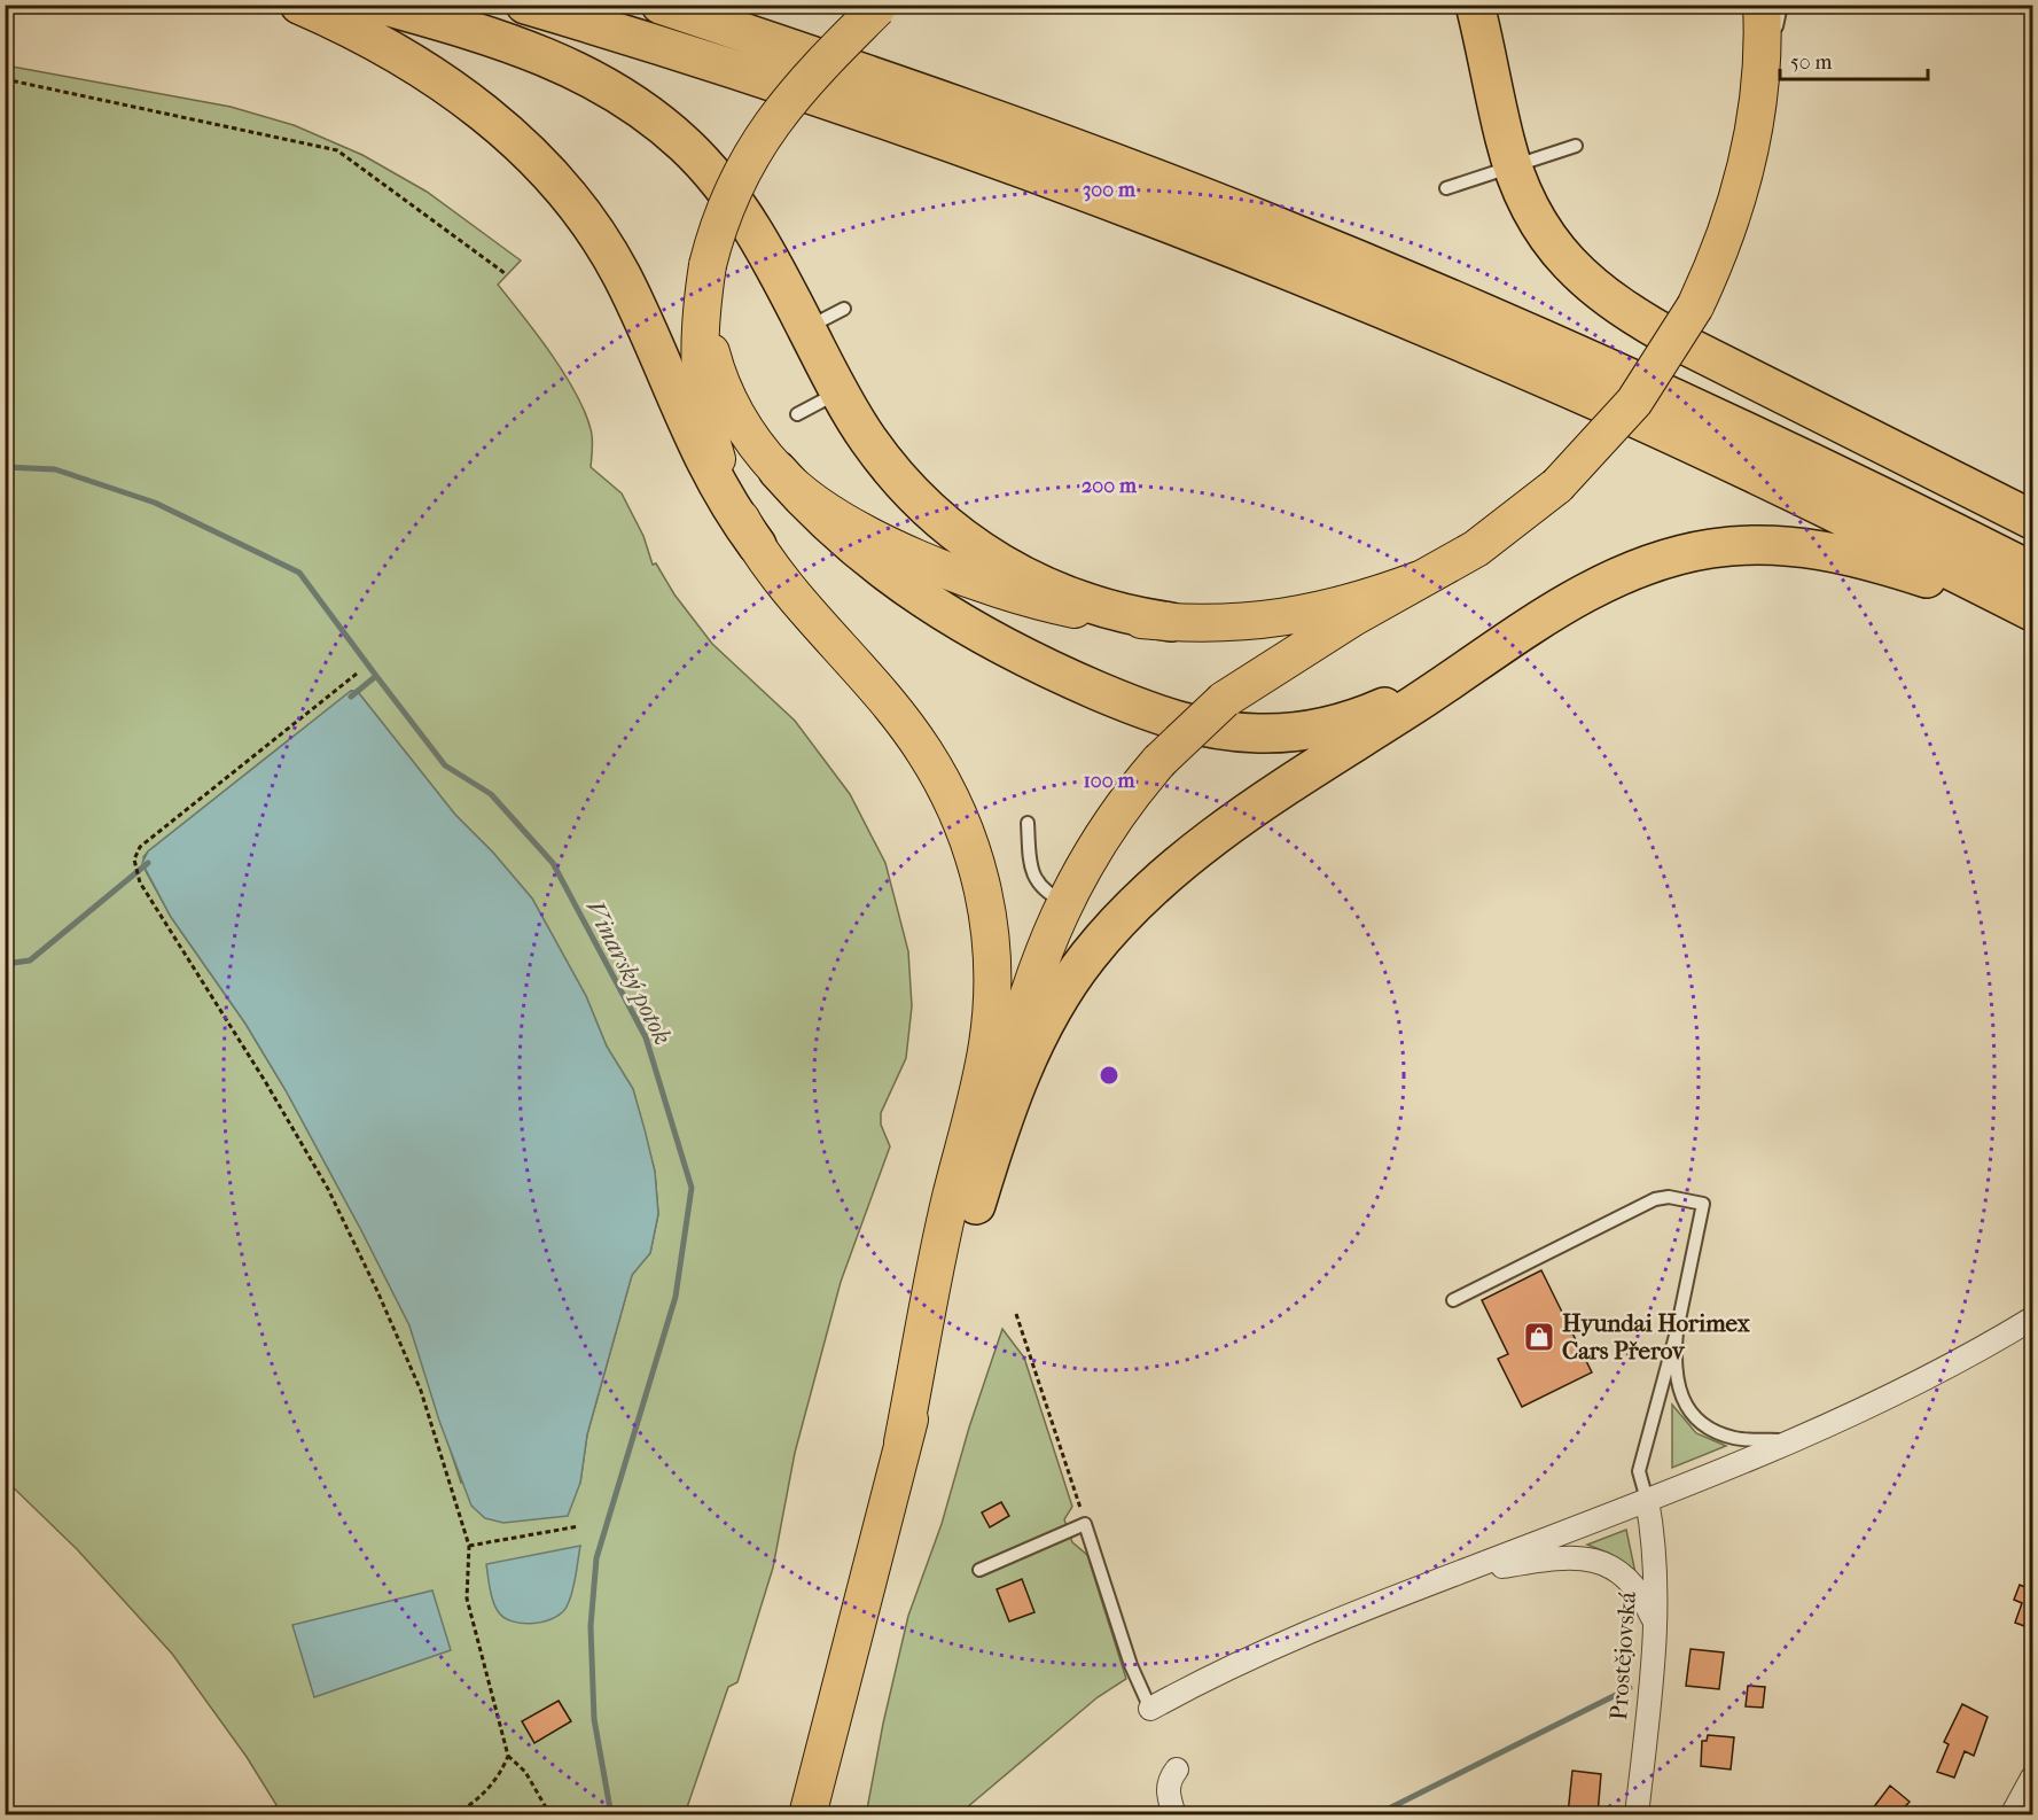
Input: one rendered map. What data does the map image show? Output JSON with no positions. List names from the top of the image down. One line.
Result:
{"streets":{"street":["Prostějovská"]},"water":["Vinarský potok"],"places":{"shop":["Hyundai Horimex Cars Přerov"]},"scale_bar":"50 m","rings":["300 m","200 m","100 m"]}
